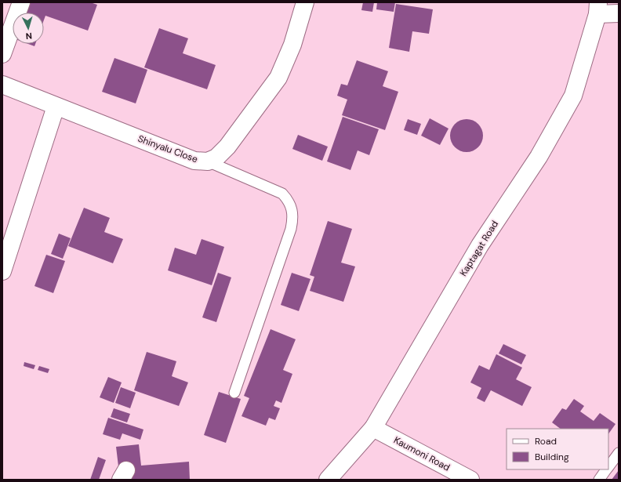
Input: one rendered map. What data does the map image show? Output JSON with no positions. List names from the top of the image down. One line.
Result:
{"streets":{"street":["Shinyalu Close","Kaptagat Road","Kaumoni Road"]},"crossings":[["Kaptagat Road","Kaumoni Road"]],"legend":["Road","Building"],"north":"bottom"}
